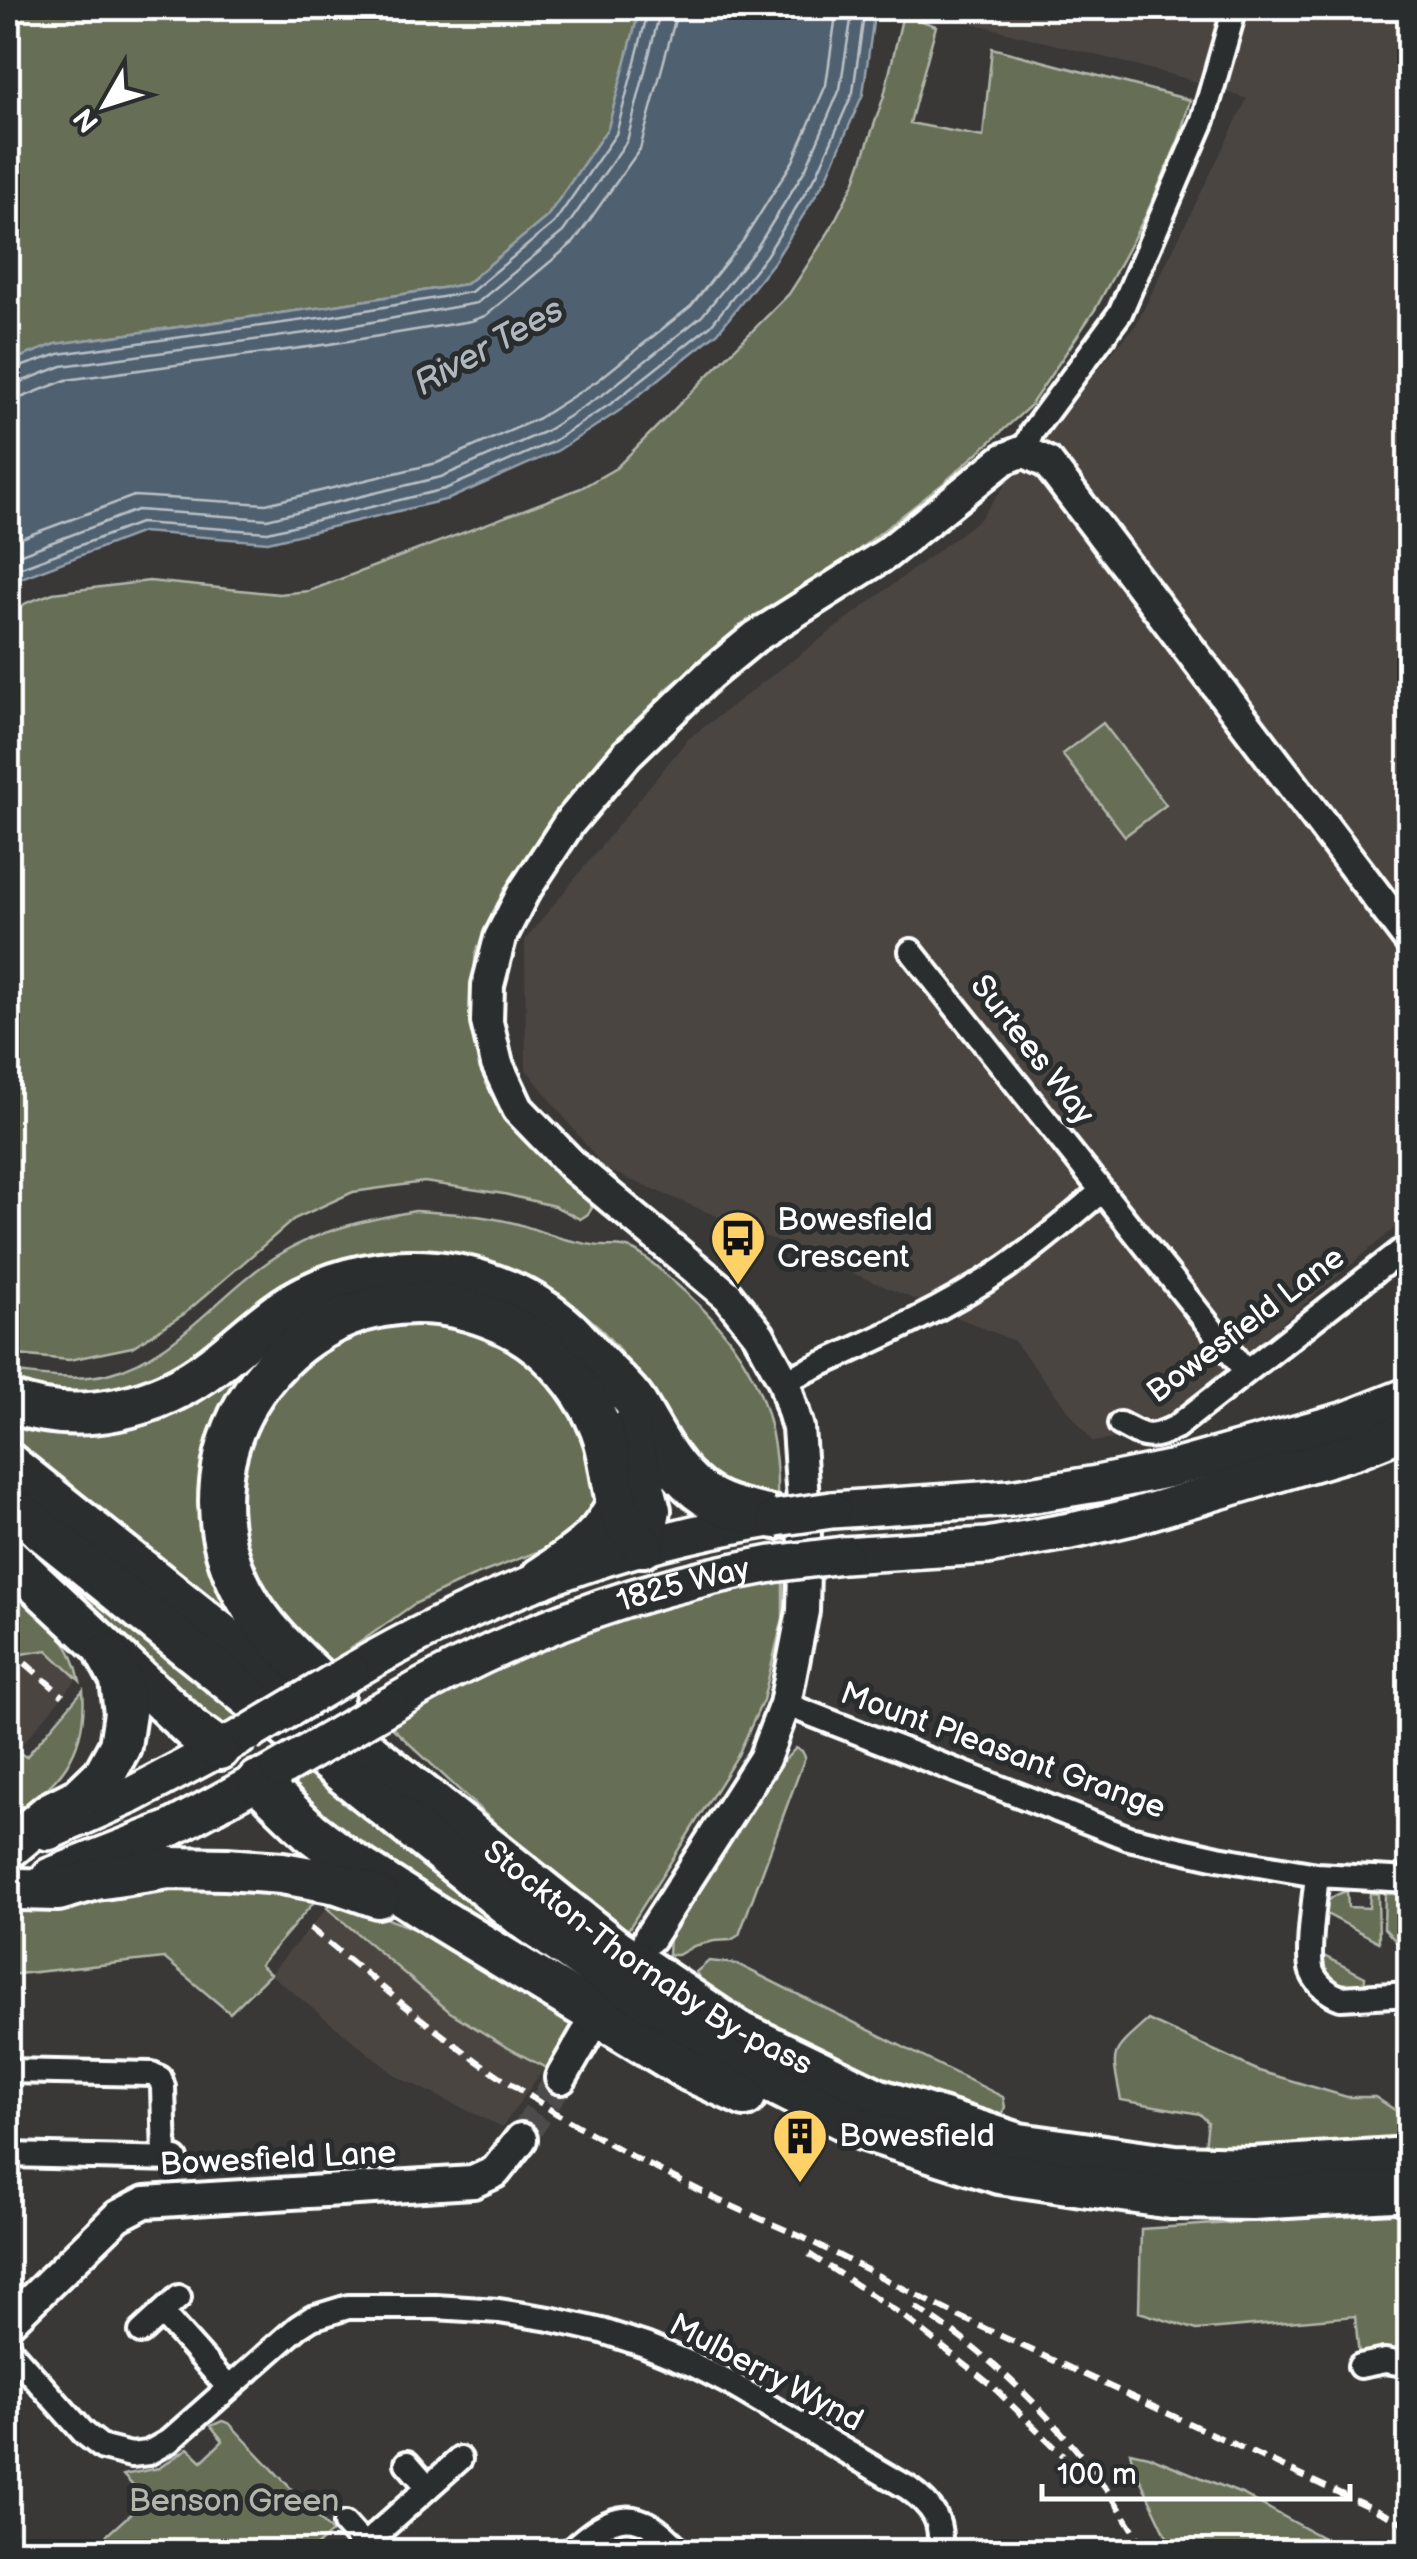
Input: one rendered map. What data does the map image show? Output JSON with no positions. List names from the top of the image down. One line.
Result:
{"streets":{"highway":["Stockton-Thornaby By-pass"],"main road":["1825 Way"],"street":["Surtees Way","Bowesfield Lane","Mount Pleasant Grange","Mulberry Wynd"]},"crossings":[["Surtees Way","Bowesfield Lane"]],"water":["River Tees"],"parks":["Benson Green"],"places":{"bus stop":["Bowesfield Crescent"],"building":["Bowesfield"]},"scale_bar":"100 m","north":"bottom left"}
